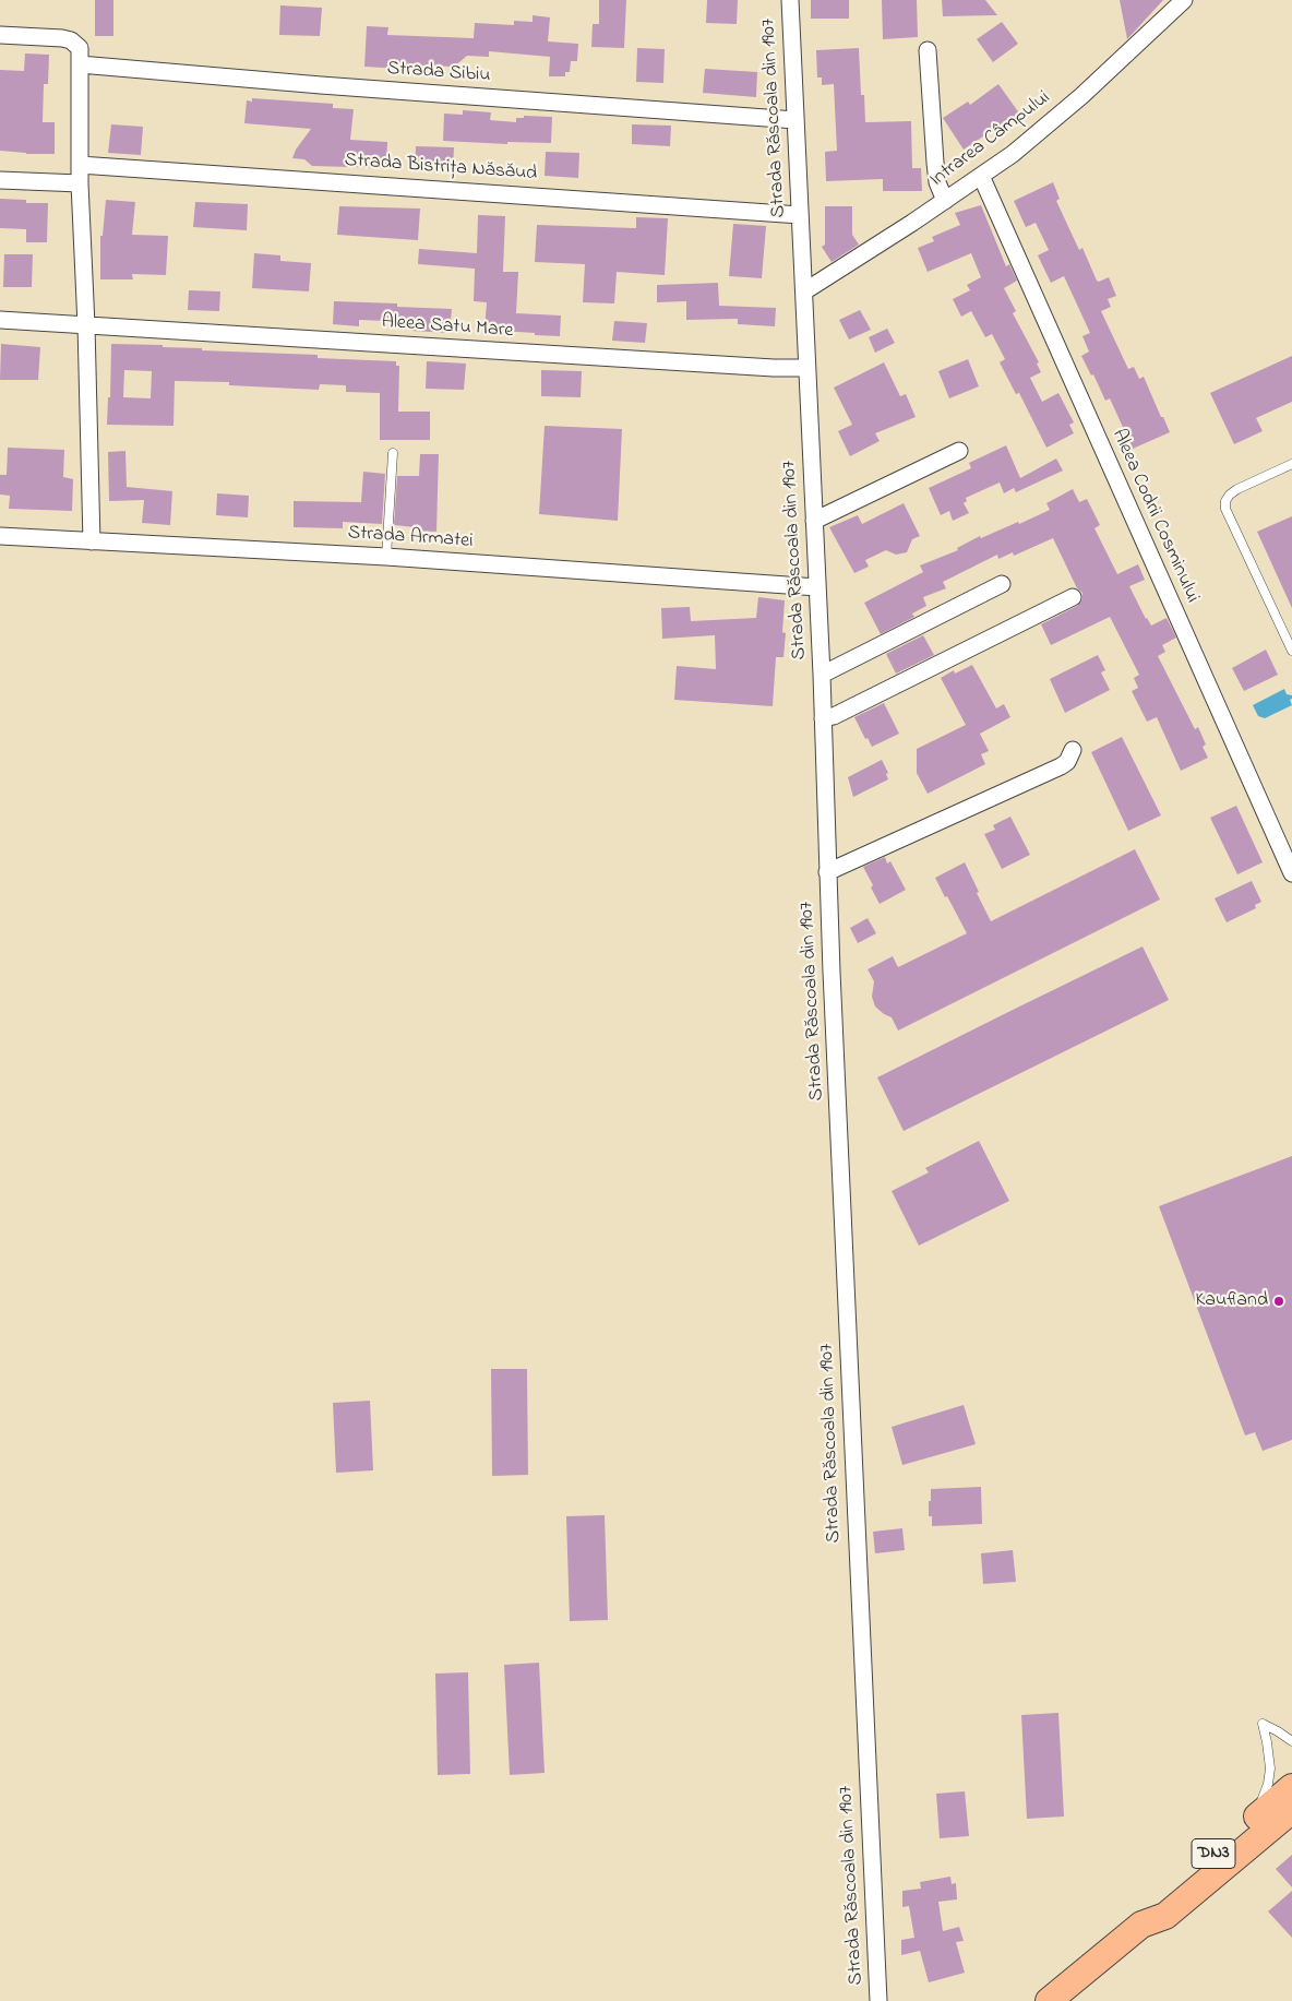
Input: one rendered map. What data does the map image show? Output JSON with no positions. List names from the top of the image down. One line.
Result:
{"streets":{"main road":["DN3"],"street":["Strada Sibiu","Strada Răscoala din 1907","Intrarea Câmpului","Strada Bistrița Năsăud","Aleea Satu Mare","Aleea Codrii Cosminului","Strada Armatei"]},"crossings":[["Strada Sibiu","Strada Răscoala din 1907"],["Strada Răscoala din 1907","Intrarea Câmpului"],["Strada Răscoala din 1907","Strada Bistrița Năsăud"],["Strada Răscoala din 1907","Aleea Satu Mare"],["Strada Răscoala din 1907","Strada Armatei"],["Intrarea Câmpului","Aleea Codrii Cosminului"]],"places":["Kaufland"]}
